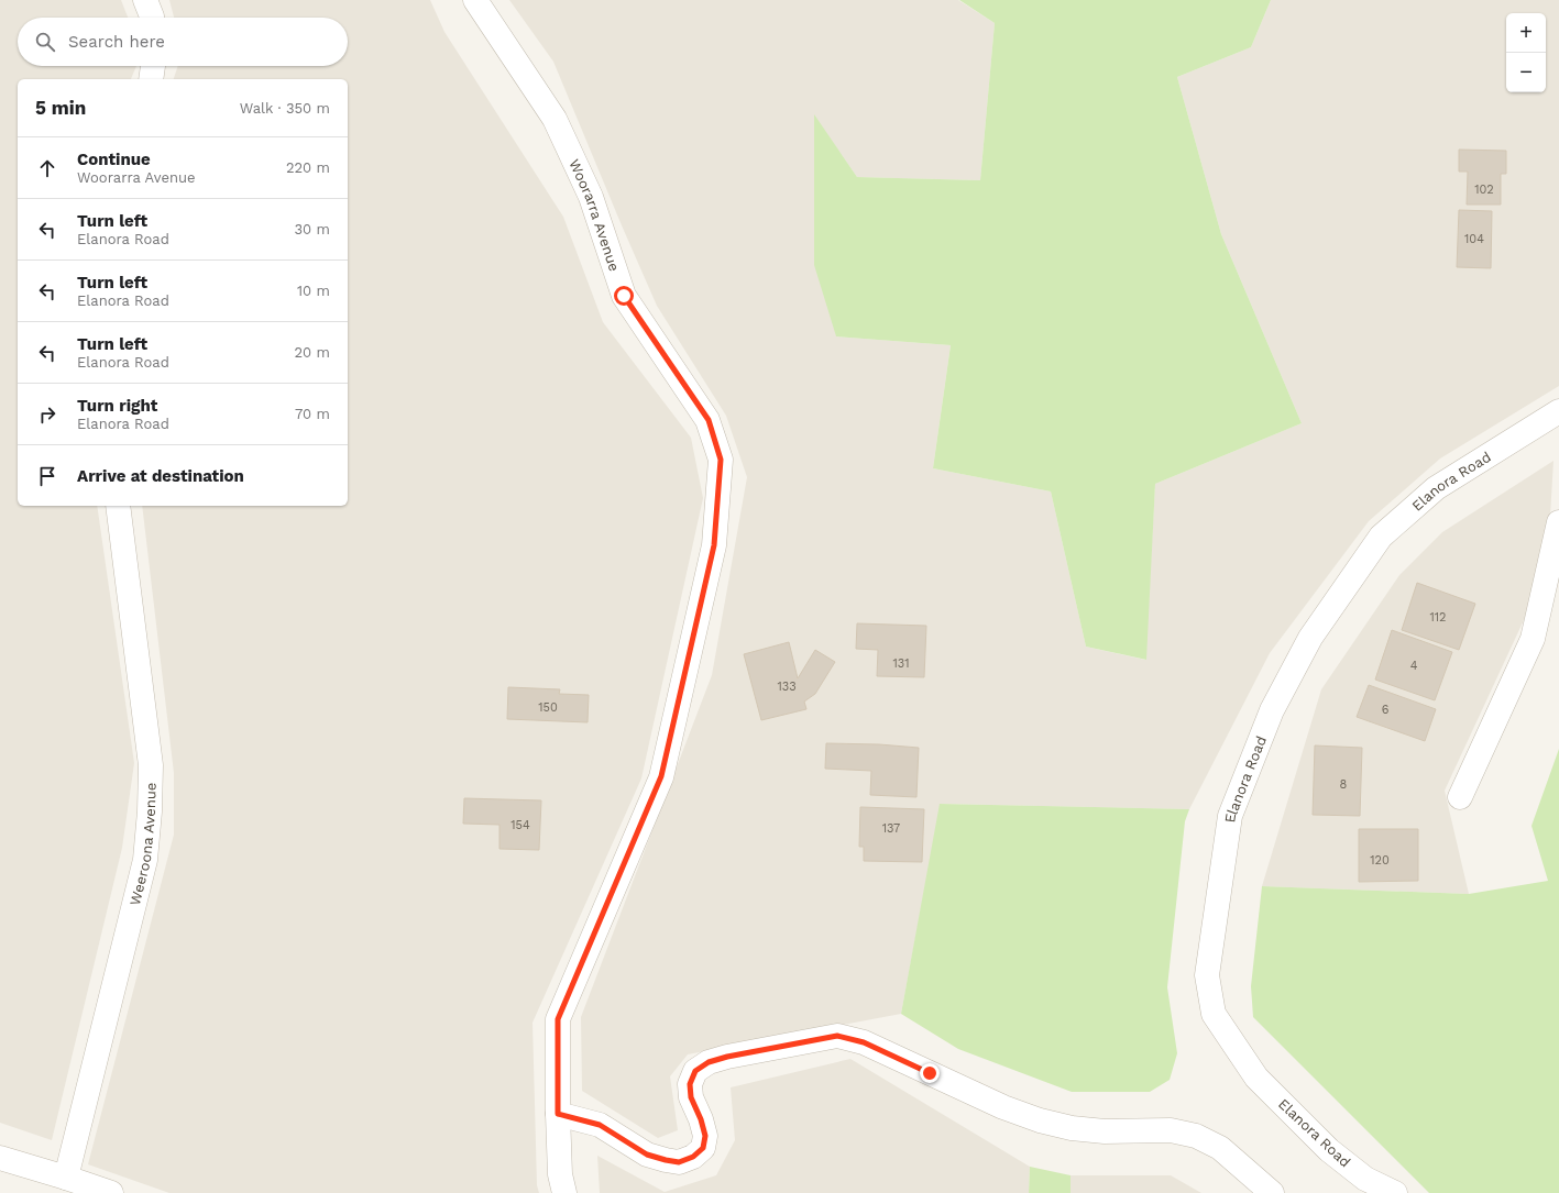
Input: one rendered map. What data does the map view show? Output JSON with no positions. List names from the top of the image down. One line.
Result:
{"streets":{"street":["Woorarra Avenue","Elanora Road","Weeroona Avenue"]},"house_numbers":["102","104","112","131","4","133","150","6","8","154","137","120"],"page":{"map_buttons":["+","−"],"search":"Search here","heading":["5 min","Walk · 350 m"],"list":[["Continue","Woorarra Avenue","220 m"],["Turn left","Elanora Road","30 m"],["Turn left","Elanora Road","10 m"],["Turn left","Elanora Road","20 m"],["Turn right","Elanora Road","70 m"],"Arrive at destination"]}}
